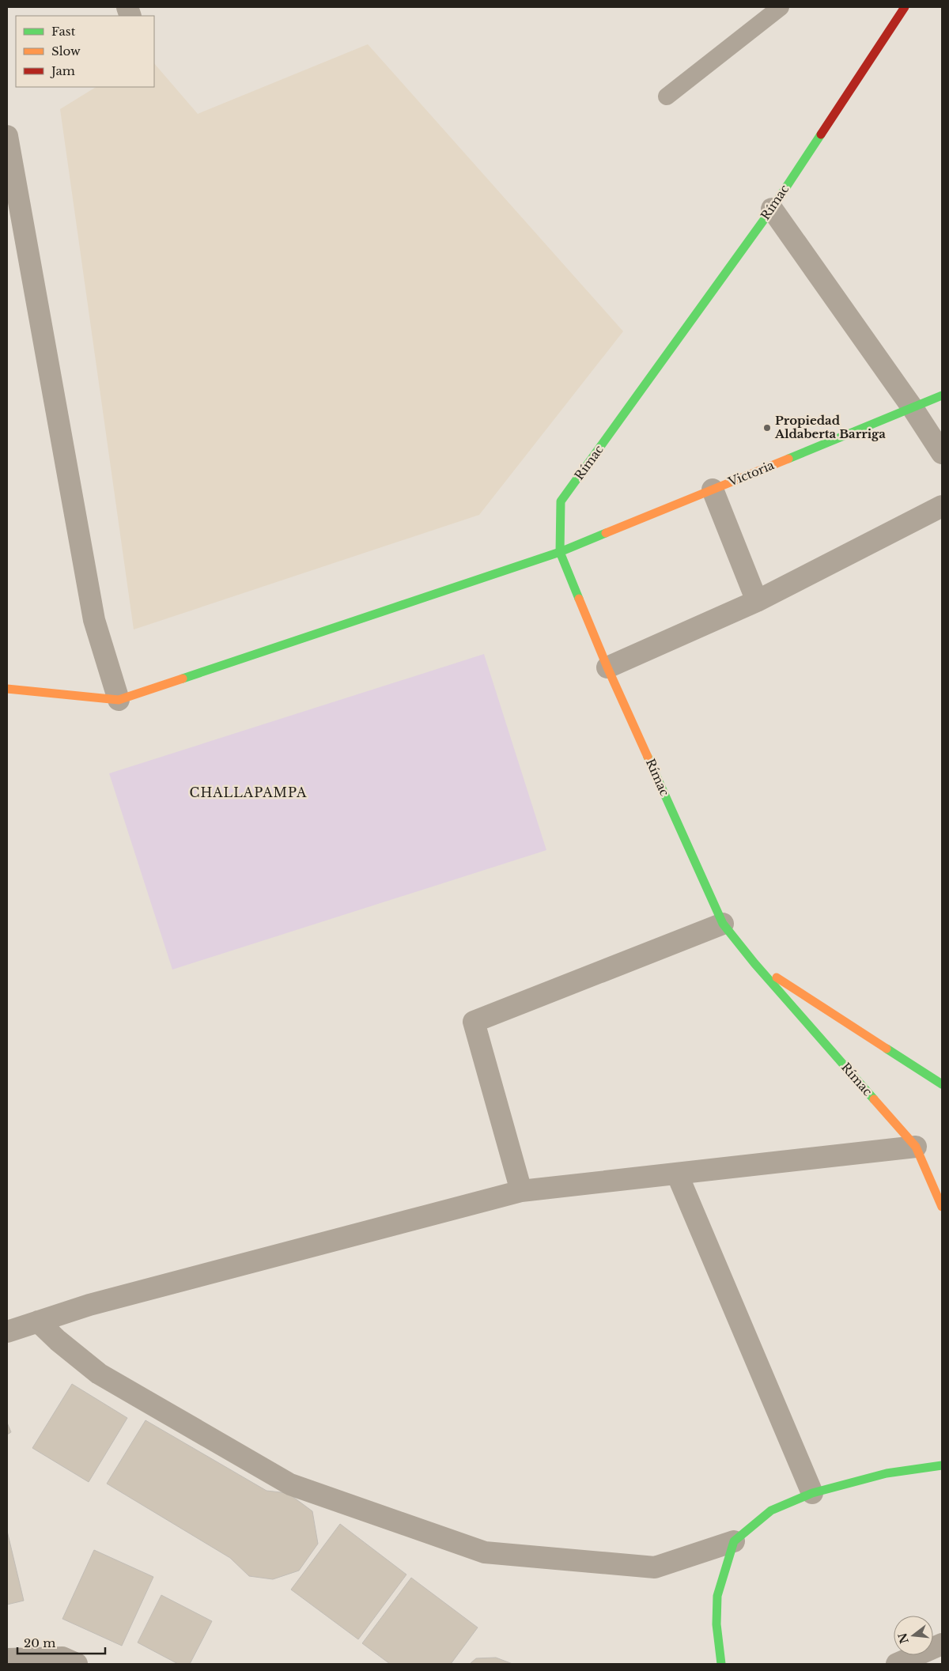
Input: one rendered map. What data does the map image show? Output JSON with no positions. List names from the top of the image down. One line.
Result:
{"streets":{"street":["Rímac","Victoria"]},"crossings":[["Rímac","Victoria"]],"districts":["CHALLAPAMPA"],"places":["Propiedad Aldaberta Barriga"],"legend":["Fast","Slow","Jam"],"scale_bar":"20 m","north":"left"}
